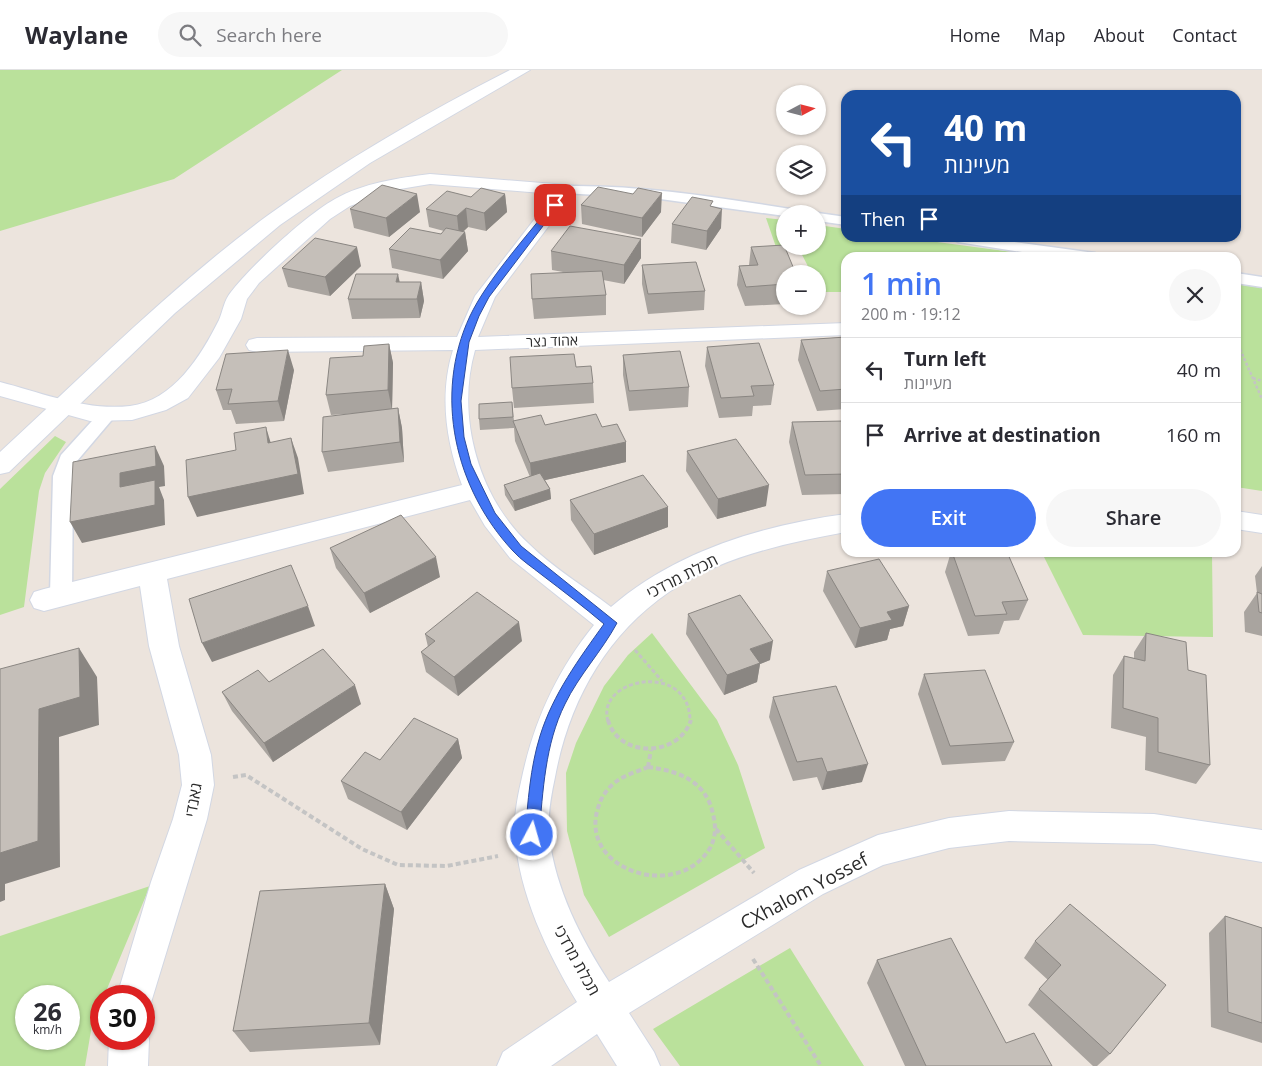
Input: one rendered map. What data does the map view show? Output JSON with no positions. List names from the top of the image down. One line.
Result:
{"streets":{"street":["אהוד נצר","תכלת מרדכי","גאנדי","CXhalom Yossef"]},"crossings":[["תכלת מרדכי","CXhalom Yossef"]],"north":"right","page":{"header":"Waylane","search":"Search here","nav":["Home","Map","About","Contact"],"map_buttons":["+","−"],"turn":["40 m","מעיינות"],"then":"Then","heading":["1 min","200 m · 19:12"],"list":[{"name":"Turn left","note":"מעיינות","value":"40 m"},{"name":"Arrive at destination","value":"160 m"}],"buttons":["Exit","Share"],"speed":"26 km/h","limit":"30"}}
